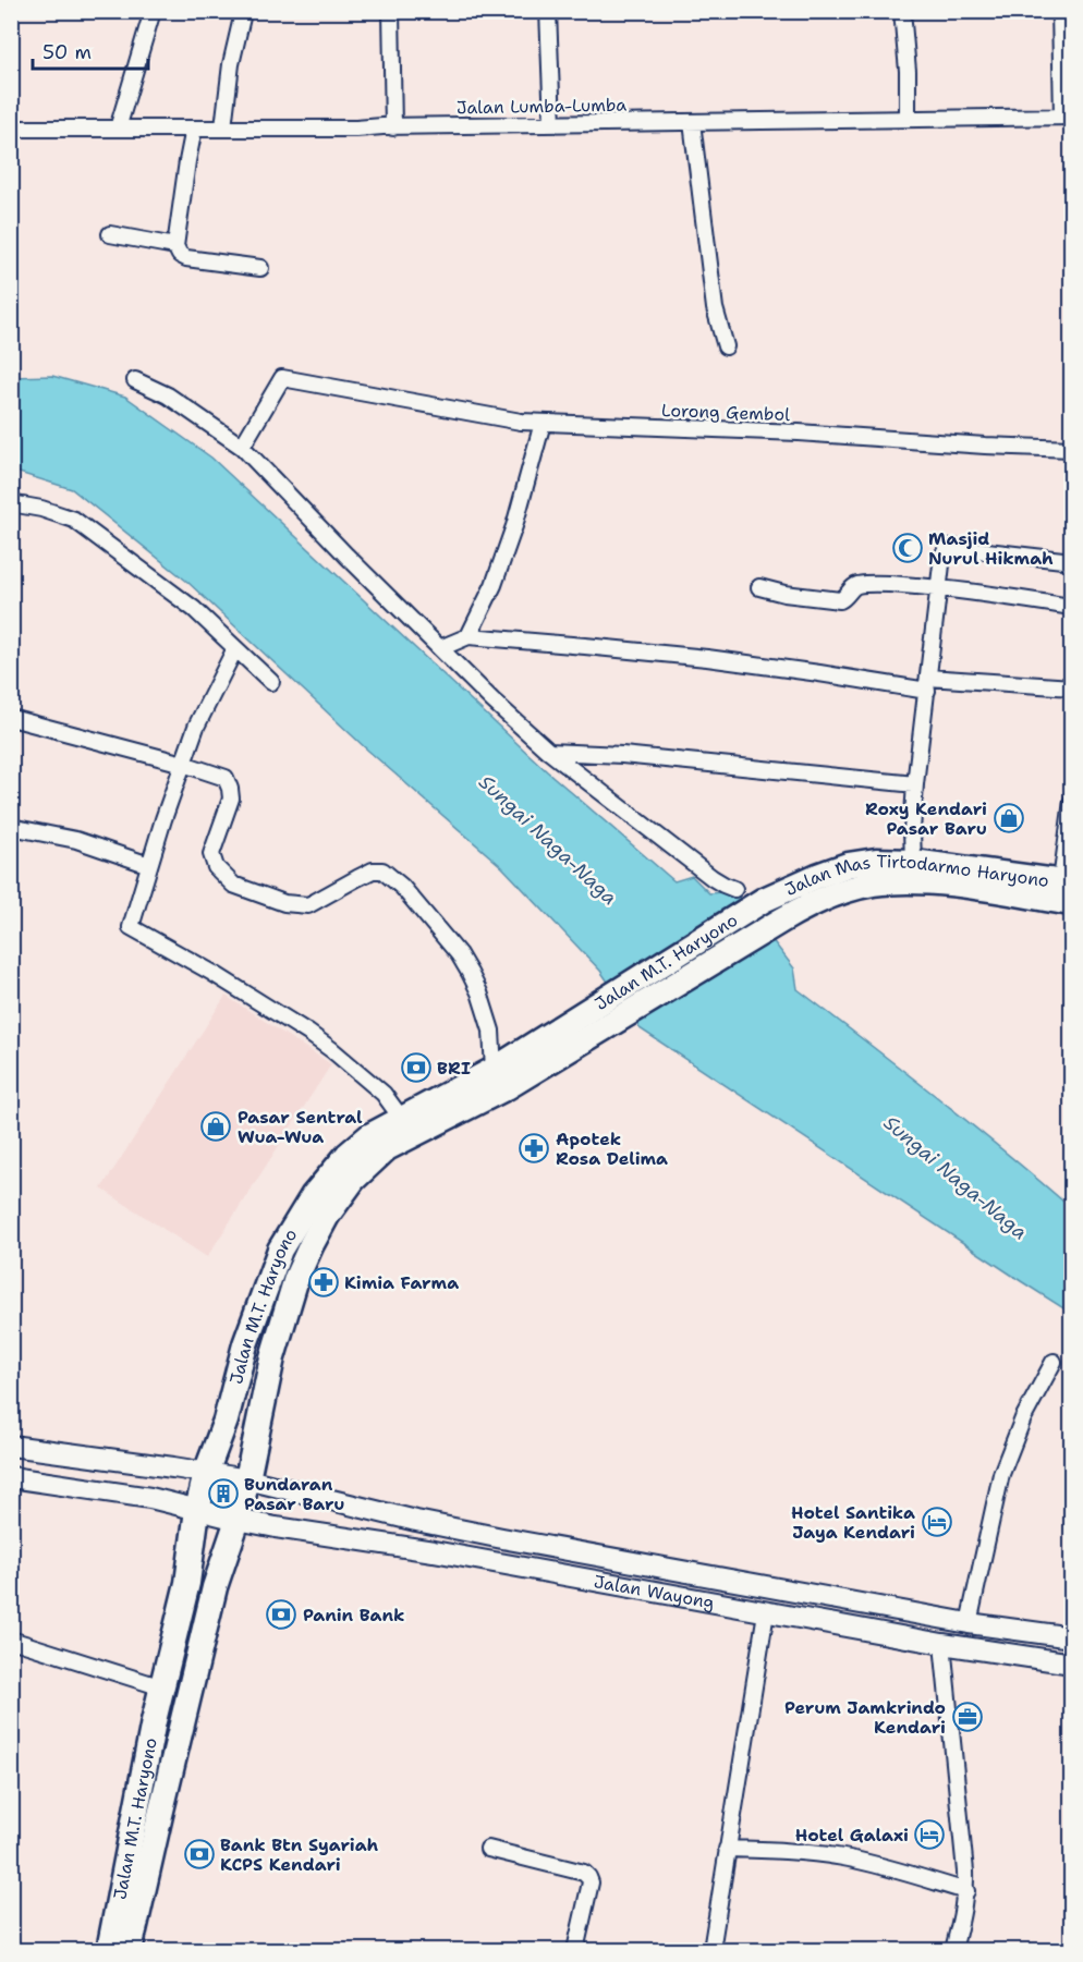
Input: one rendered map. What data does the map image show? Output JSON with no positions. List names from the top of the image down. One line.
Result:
{"streets":{"highway":["Jalan Mas Tirtodarmo Haryono","Jalan M.T. Haryono"],"main road":["Jalan Wayong"],"street":["Jalan Lumba-Lumba","Lorong Gembol"]},"crossings":[["Jalan Mas Tirtodarmo Haryono","Jalan M.T. Haryono"],["Jalan M.T. Haryono","Jalan Wayong"]],"water":["Sungai Naga-Naga"],"places":{"mosque":["Masjid Nurul Hikmah"],"shop":["Roxy Kendari Pasar Baru","Pasar Sentral Wua-Wua"],"bank":["BRI","Panin Bank","Bank Btn Syariah KCPS Kendari"],"pharmacy":["Apotek Rosa Delima","Kimia Farma"],"building":["Bundaran Pasar Baru"],"hotel":["Hotel Santika Jaya Kendari","Hotel Galaxi"],"office":["Perum Jamkrindo Kendari"]},"scale_bar":"50 m"}
